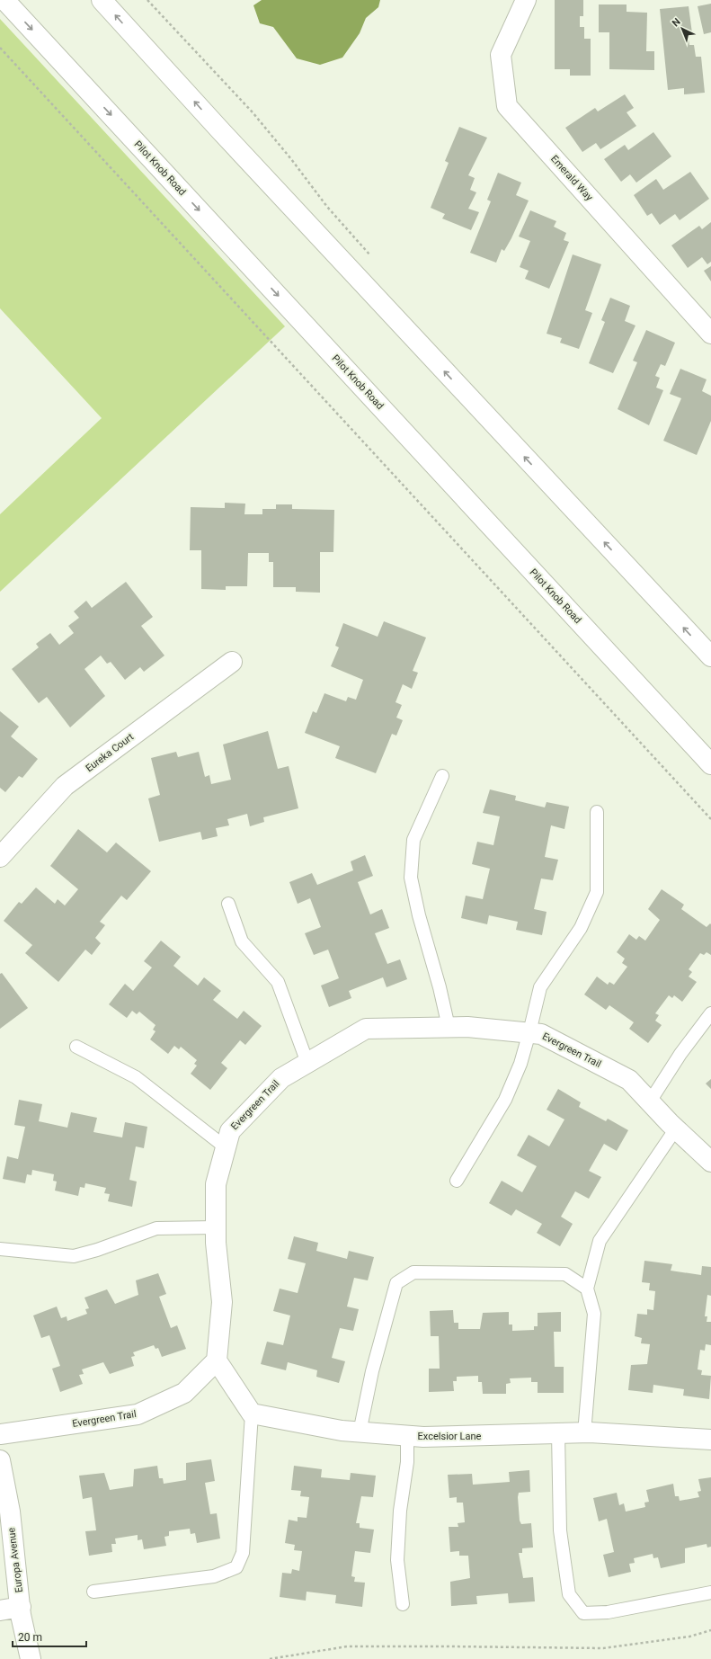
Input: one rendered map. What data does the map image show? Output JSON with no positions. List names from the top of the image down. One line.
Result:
{"streets":{"street":["Pilot Knob Road","Emerald Way","Eureka Court","Evergreen Trail","Excelsior Lane","Europa Avenue"]},"scale_bar":"20 m","north":"top left"}
